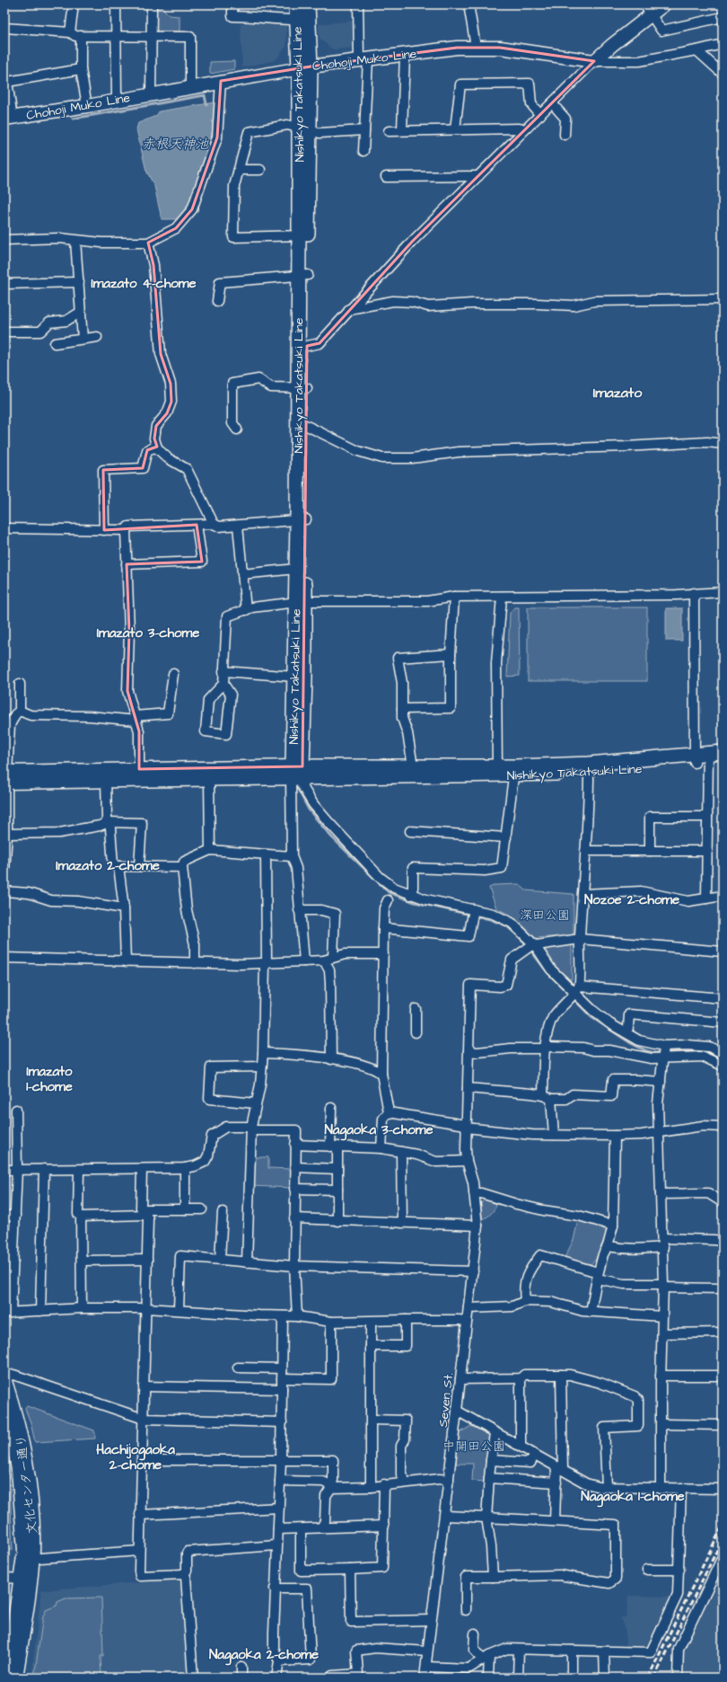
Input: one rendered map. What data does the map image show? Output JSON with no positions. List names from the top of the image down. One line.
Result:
{"streets":{"main road":["Nishikyo Takatsuki Line"],"street":["Chohoji Muko Line","Seven St.","文化センター通り"]},"crossings":[["Chohoji Muko Line","Nishikyo Takatsuki Line"]],"districts":["Imazato 4-chome","Imazato","Imazato 3-chome","Imazato 2-chome","Nozoe 2-chome","Imazato 1-chome","Nagaoka 3-chome","Hachijogaoka 2-chome","Nagaoka 1-chome","Nagaoka 2-chome"],"water":["赤根天神池"],"parks":["深田公園","中開田公園"]}
